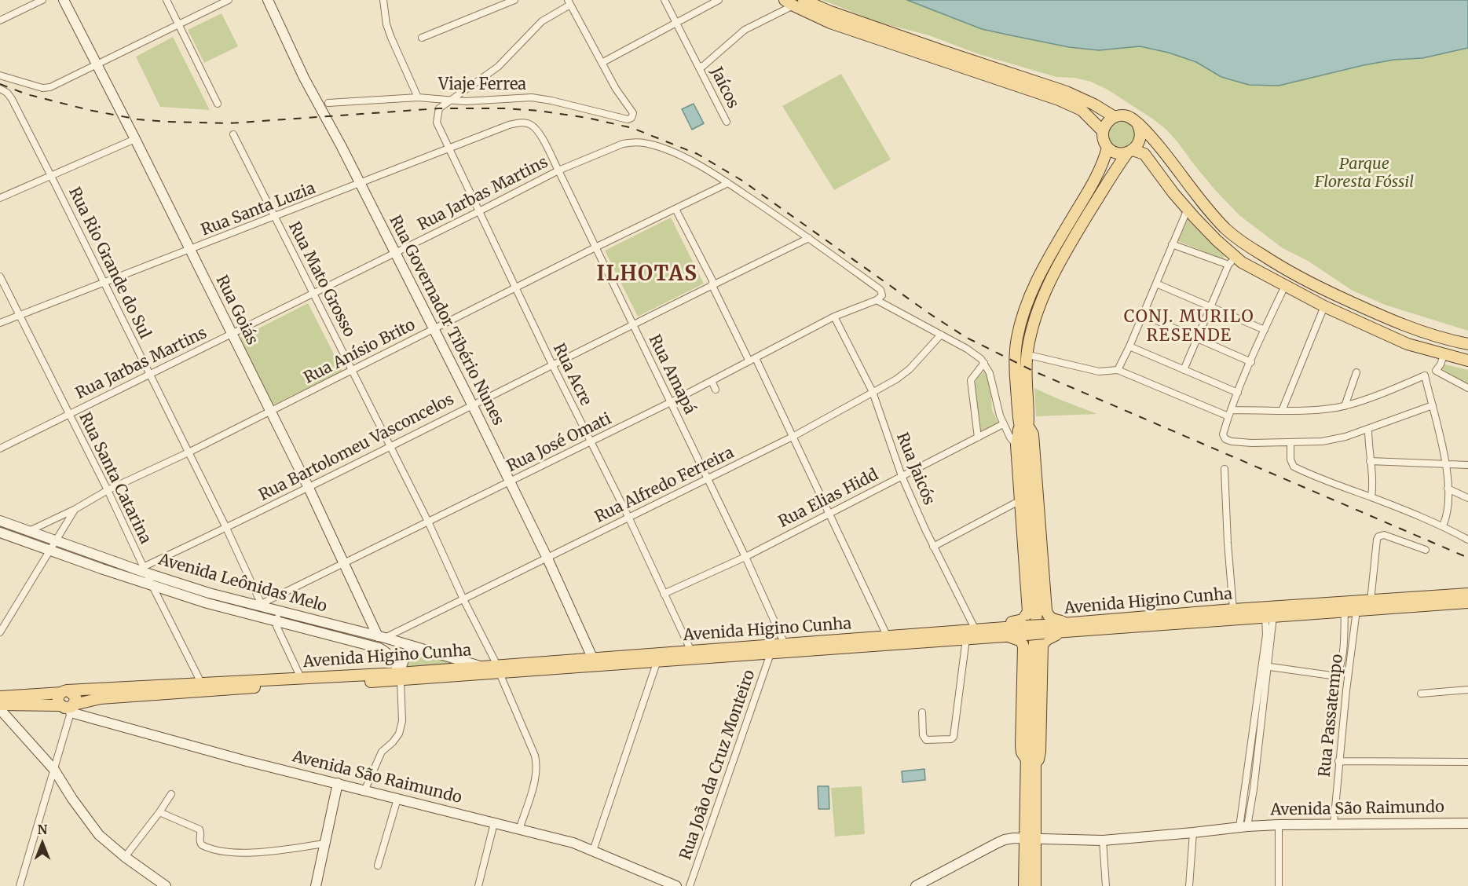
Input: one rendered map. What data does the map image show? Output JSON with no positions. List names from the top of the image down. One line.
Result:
{"streets":{"main road":["Avenida Higino Cunha"],"street":["Viaje Ferrea","Jaícos","Rua Jarbas Martins","Rua Santa Luzia","Rua Rio Grande do Sul","Rua Mato Grosso","Rua Goiás","Rua Governador Tibério Nunes","Rua Anísio Brito","Rua Acre","Rua Amapá","Rua José Omati","Rua Bartolomeu Vasconcelos","Rua Jaicós","Rua Santa Catarina","Rua Alfredo Ferreira","Rua Elias Hidd","Avenida Leônidas Melo","Rua Passatempo","Rua João da Cruz Monteiro","Avenida São Raimundo"]},"crossings":[["Viaje Ferrea","Rua Acre"],["Rua Jarbas Martins","Rua Rio Grande do Sul"],["Rua Jarbas Martins","Rua Mato Grosso"],["Rua Jarbas Martins","Rua Goiás"],["Rua Jarbas Martins","Rua Governador Tibério Nunes"],["Rua Jarbas Martins","Rua Anísio Brito"],["Rua Jarbas Martins","Rua Acre"],["Rua Jarbas Martins","Rua Amapá"],["Rua Jarbas Martins","Rua José Omati"],["Rua Jarbas Martins","Rua Bartolomeu Vasconcelos"],["Rua Jarbas Martins","Rua Santa Catarina"],["Rua Santa Luzia","Rua Rio Grande do Sul"],["Rua Santa Luzia","Rua Mato Grosso"],["Rua Santa Luzia","Rua Goiás"],["Rua Santa Luzia","Rua Governador Tibério Nunes"],["Rua Santa Luzia","Rua Acre"],["Rua Santa Luzia","Rua Amapá"],["Rua Santa Luzia","Rua Santa Catarina"],["Rua Rio Grande do Sul","Rua Anísio Brito"],["Rua Rio Grande do Sul","Rua José Omati"],["Rua Rio Grande do Sul","Rua Bartolomeu Vasconcelos"],["Rua Rio Grande do Sul","Avenida Leônidas Melo"],["Rua Mato Grosso","Rua Anísio Brito"],["Rua Mato Grosso","Rua José Omati"],["Rua Mato Grosso","Rua Bartolomeu Vasconcelos"],["Rua Mato Grosso","Rua Alfredo Ferreira"],["Rua Mato Grosso","Avenida Higino Cunha"],["Rua Mato Grosso","Avenida São Raimundo"],["Rua Goiás","Rua Anísio Brito"],["Rua Goiás","Rua José Omati"],["Rua Goiás","Rua Bartolomeu Vasconcelos"],["Rua Goiás","Rua Alfredo Ferreira"],["Rua Goiás","Avenida Leônidas Melo"],["Rua Governador Tibério Nunes","Rua Anísio Brito"],["Rua Governador Tibério Nunes","Rua José Omati"],["Rua Governador Tibério Nunes","Rua Bartolomeu Vasconcelos"],["Rua Governador Tibério Nunes","Rua Alfredo Ferreira"],["Rua Governador Tibério Nunes","Avenida Higino Cunha"],["Rua Anísio Brito","Rua Acre"],["Rua Anísio Brito","Rua Amapá"],["Rua Anísio Brito","Rua Santa Catarina"],["Rua Anísio Brito","Avenida Leônidas Melo"],["Rua Acre","Rua José Omati"],["Rua Acre","Rua Bartolomeu Vasconcelos"],["Rua Acre","Rua Alfredo Ferreira"],["Rua Acre","Rua Elias Hidd"],["Rua Acre","Avenida Higino Cunha"],["Rua Amapá","Rua José Omati"],["Rua Amapá","Rua Bartolomeu Vasconcelos"],["Rua Amapá","Rua Alfredo Ferreira"],["Rua Amapá","Rua Elias Hidd"],["Rua Amapá","Avenida Higino Cunha"],["Rua José Omati","Rua Jaicós"],["Rua José Omati","Avenida Leônidas Melo"],["Rua Bartolomeu Vasconcelos","Rua Santa Catarina"],["Rua Bartolomeu Vasconcelos","Avenida Leônidas Melo"],["Rua Jaicós","Rua Alfredo Ferreira"],["Rua Jaicós","Rua Elias Hidd"],["Rua Jaicós","Avenida Higino Cunha"],["Rua Santa Catarina","Avenida Leônidas Melo"],["Rua Santa Catarina","Avenida Higino Cunha"],["Rua Alfredo Ferreira","Avenida Leônidas Melo"],["Avenida Leônidas Melo","Avenida Higino Cunha"],["Avenida Higino Cunha","Rua Passatempo"],["Avenida Higino Cunha","Rua João da Cruz Monteiro"],["Avenida Higino Cunha","Avenida São Raimundo"],["Rua Passatempo","Avenida São Raimundo"]],"districts":["ILHOTAS","CONJ. MURILO RESENDE"],"parks":["Parque Floresta Fóssil"],"north":"top"}
